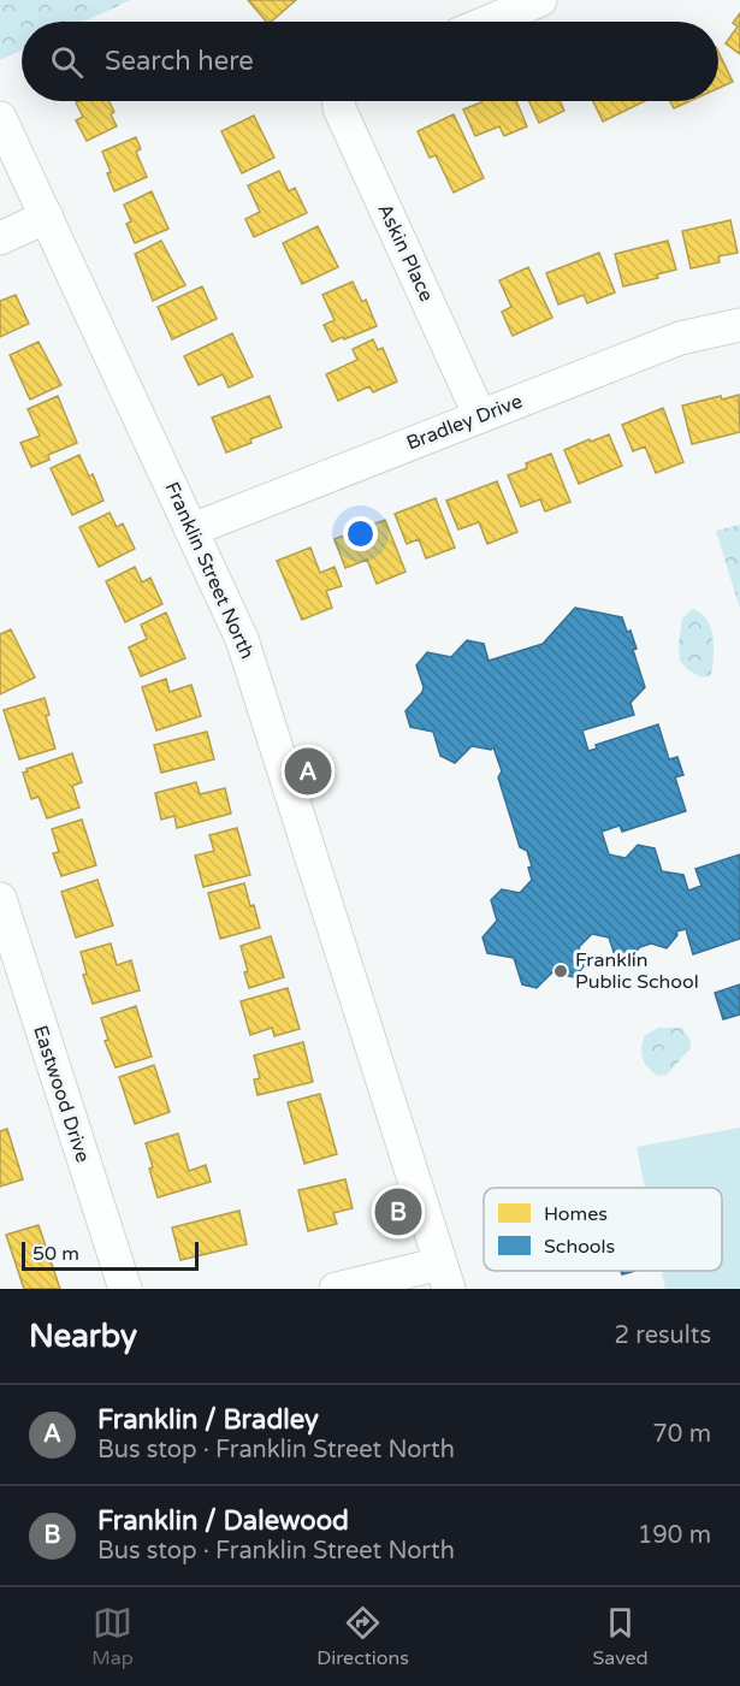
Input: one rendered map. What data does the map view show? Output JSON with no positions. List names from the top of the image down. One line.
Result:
{"streets":{"street":["Askin Place","Bradley Drive","Franklin Street North","Eastwood Drive"]},"crossings":[["Askin Place","Bradley Drive"],["Bradley Drive","Franklin Street North"]],"places":["Franklin Public School"],"legend":["Homes","Schools"],"scale_bar":"50 m","page":{"search":"Search here","pins":["A","B"],"scale":"50 m","heading":["Nearby","2 results"],"list":[{"mark":"A","name":"Franklin / Bradley","note":"Bus stop · Franklin Street North","value":"70 m"},{"mark":"B","name":"Franklin / Dalewood","note":"Bus stop · Franklin Street North","value":"190 m"}],"nav":["Map","Directions","Saved"]}}
